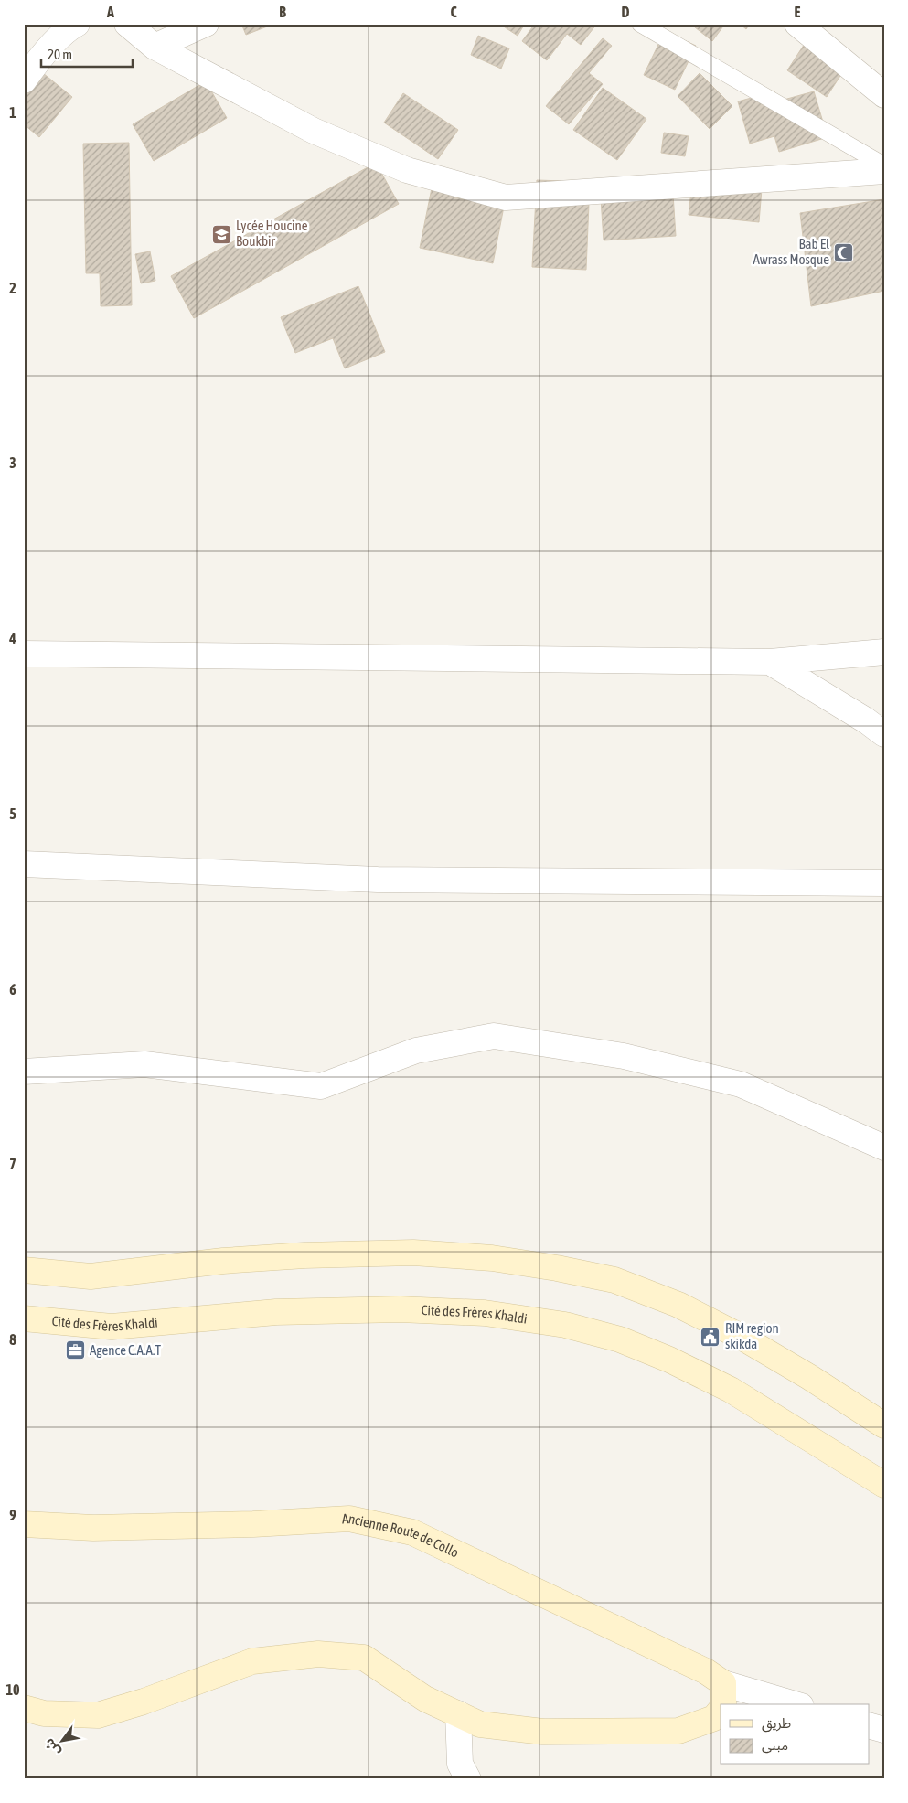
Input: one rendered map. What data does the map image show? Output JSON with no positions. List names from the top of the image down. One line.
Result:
{"streets":{"main road":["Cité des Frères Khaldi","Ancienne Route de Collo"]},"places":{"school or university":["Lycée Houcine Boukbir"],"mosque":["Bab El Awrass Mosque"],"public building":["RIM region skikda"],"office":["Agence C.A.A.T"]},"legend":["طريق","مبنى"],"scale_bar":"20 m","north":"bottom left","grid":{"columns":["A","B","C","D","E"],"rows":["1","2","3","4","5","6","7","8","9","10"]}}
